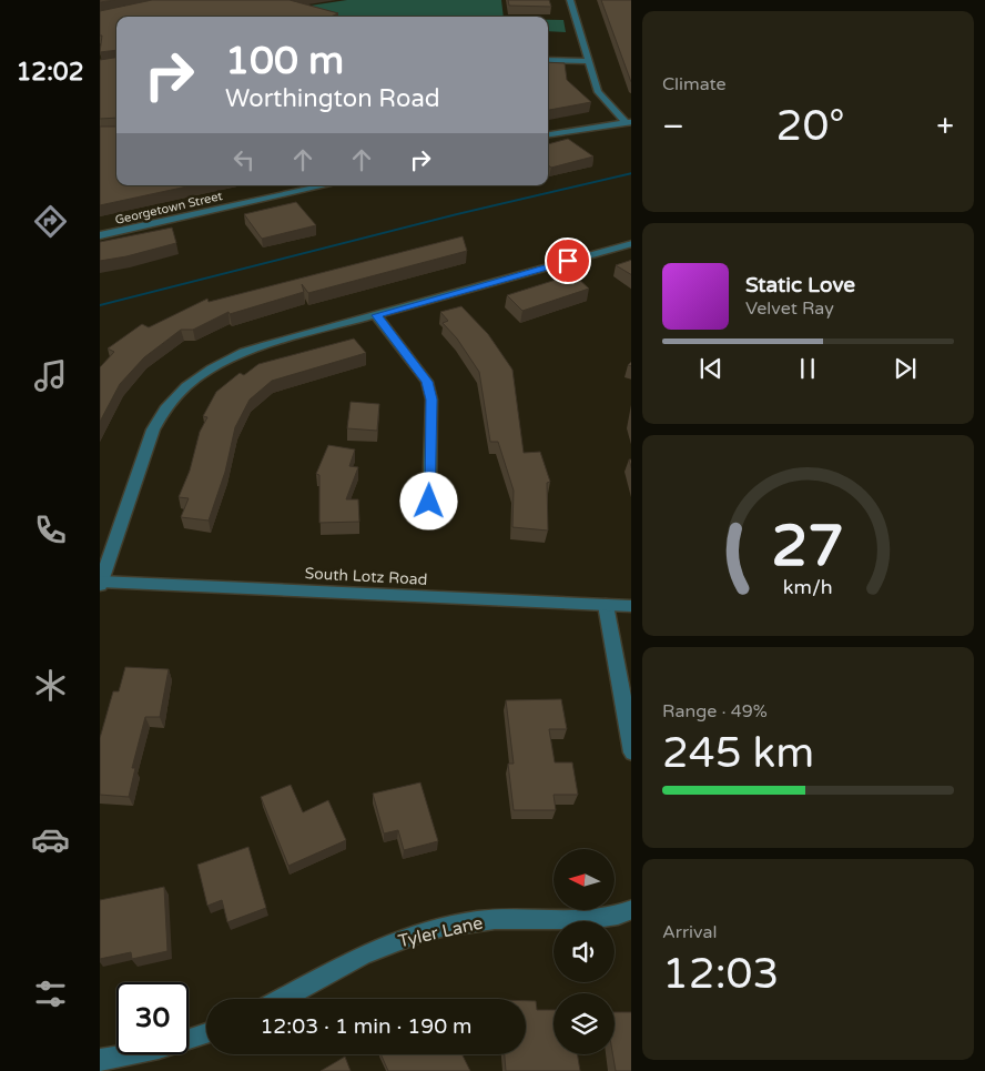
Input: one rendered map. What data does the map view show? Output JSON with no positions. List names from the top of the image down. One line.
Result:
{"streets":{"street":["Georgetown Street","South Lotz Road","Tyler Lane"]},"north":"left","page":{"tabs":"12:02","tile":["Climate",["Range · 49%","245 km"],["Arrival","12:03"]],"turn":["100 m","Worthington Road"],"heat":["−","20°","+"],"song":["Static Love","Velvet Ray"],"limit":"30","trip":"12:03 · 1 min · 190 m","gauge":["27","km/h"]}}
